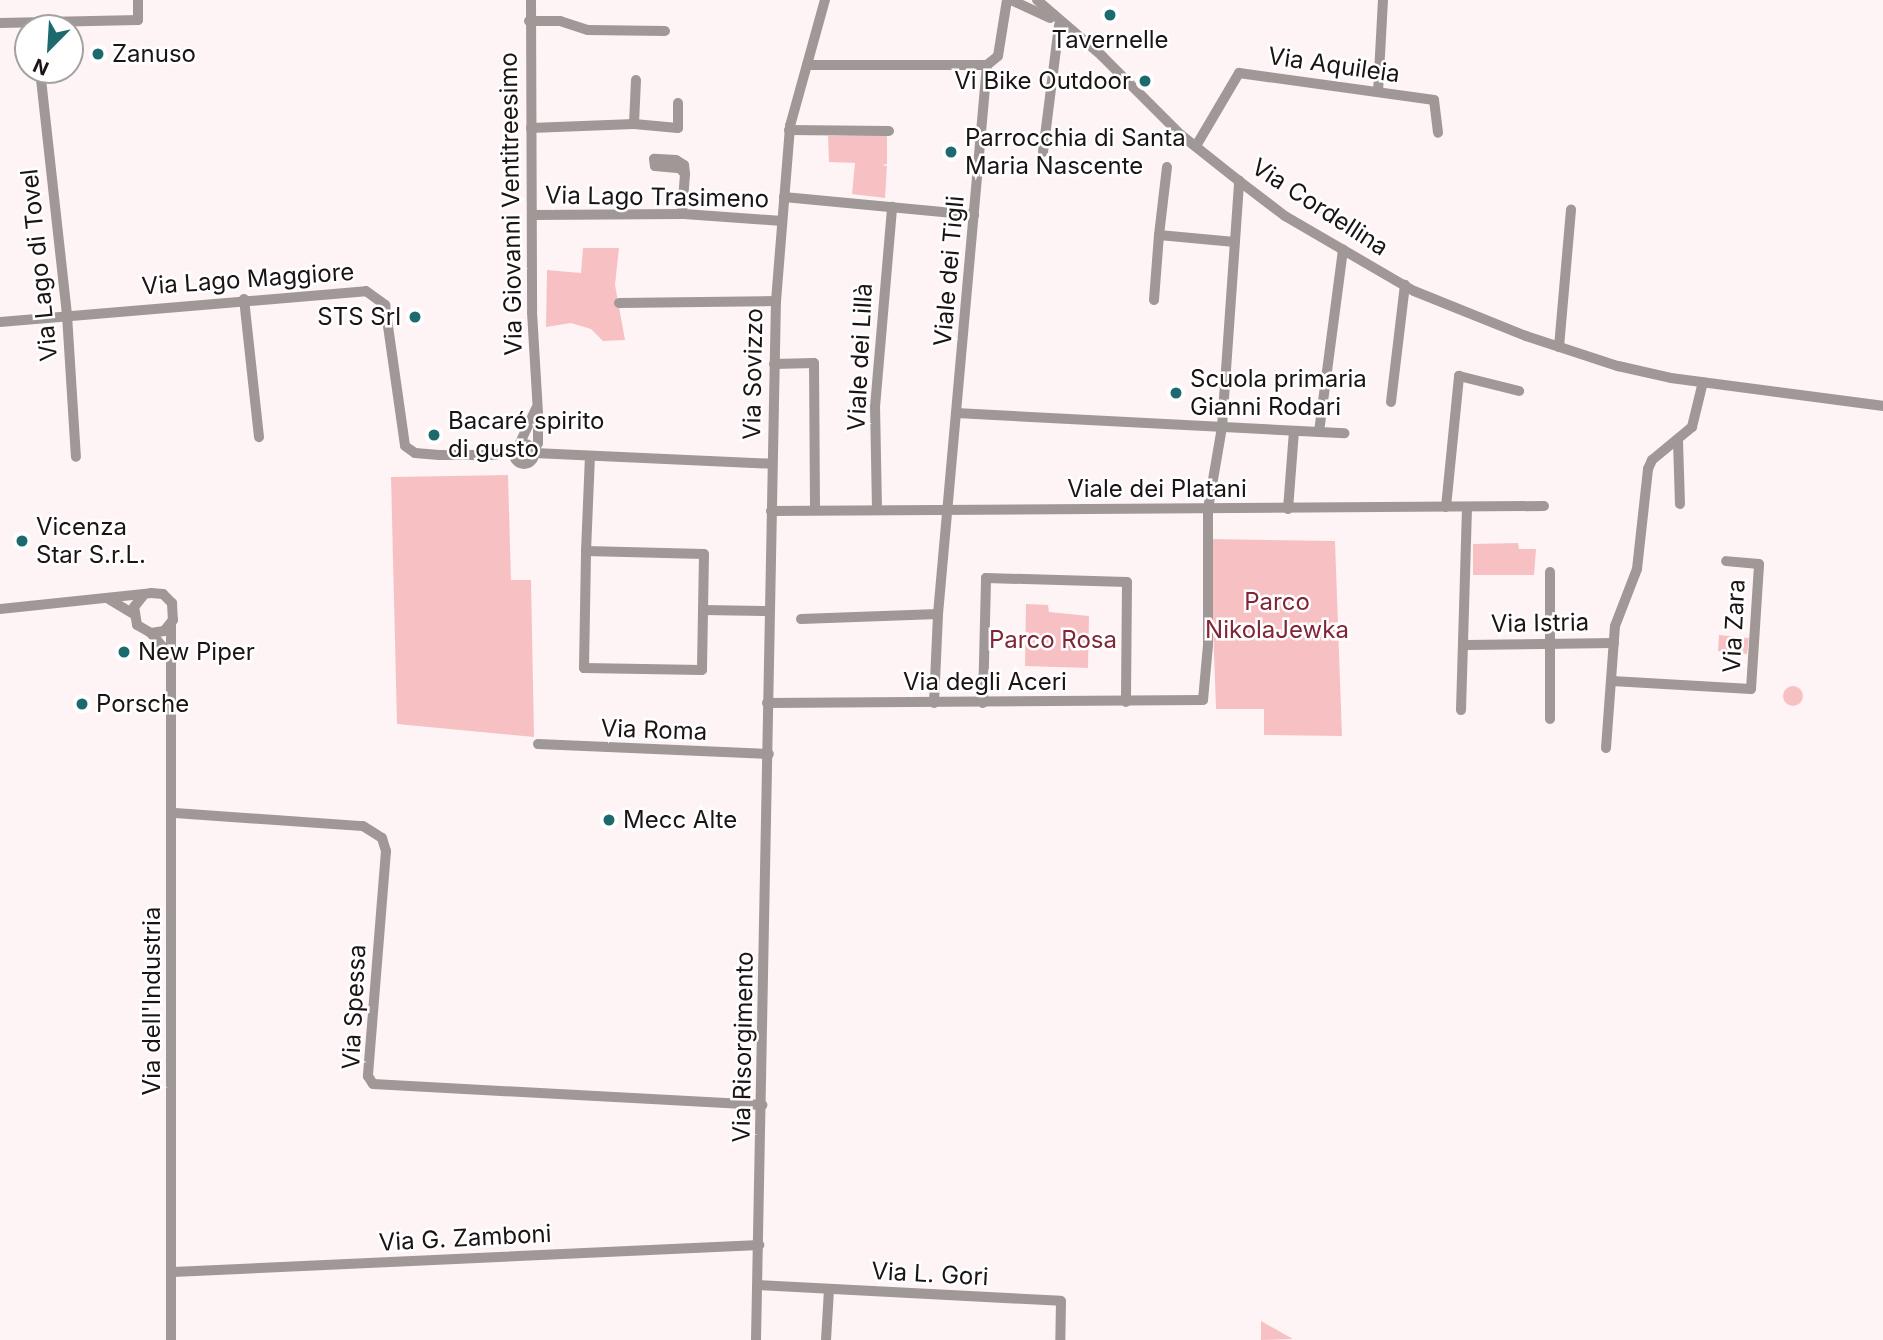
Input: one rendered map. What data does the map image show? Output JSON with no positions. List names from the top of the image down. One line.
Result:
{"streets":{"street":["Via Aquileia","Via Lago Trasimeno","Via Giovanni Ventitreesimo","Via Cordellina","Via Lago di Tovel","Viale dei Tigli","Via Lago Maggiore","Viale dei Lillà","Via Sovizzo","Viale dei Platani","Via Istria","Via Zara","Via degli Aceri","Via Roma","Via dell'Industria","Via Spessa","Via Risorgimento","Via G. Zamboni","Via L. Gori"]},"crossings":[["Via Aquileia","Via Cordellina"],["Via Lago Trasimeno","Via Giovanni Ventitreesimo"],["Via Lago Trasimeno","Via Sovizzo"],["Via Cordellina","Viale dei Tigli"],["Via Lago di Tovel","Via Lago Maggiore"],["Viale dei Tigli","Viale dei Platani"],["Viale dei Tigli","Via degli Aceri"],["Viale dei Lillà","Viale dei Platani"],["Via Sovizzo","Viale dei Platani"],["Via Sovizzo","Via degli Aceri"],["Via Sovizzo","Via Roma"],["Via Sovizzo","Via Risorgimento"],["Viale dei Platani","Via degli Aceri"],["Via Roma","Via Risorgimento"],["Via dell'Industria","Via Spessa"],["Via dell'Industria","Via G. Zamboni"],["Via Spessa","Via Risorgimento"],["Via Risorgimento","Via G. Zamboni"],["Via Risorgimento","Via L. Gori"]],"parks":["Parco NikolaJewka","Parco Rosa"],"places":["Tavernelle","Zanuso","Vi Bike Outdoor","Parrocchia di Santa Maria Nascente","STS Srl","Scuola primaria Gianni Rodari","Bacaré spirito di gusto","Vicenza Star S.r.L.","New Piper","Porsche","Mecc Alte"],"north":"bottom left"}
